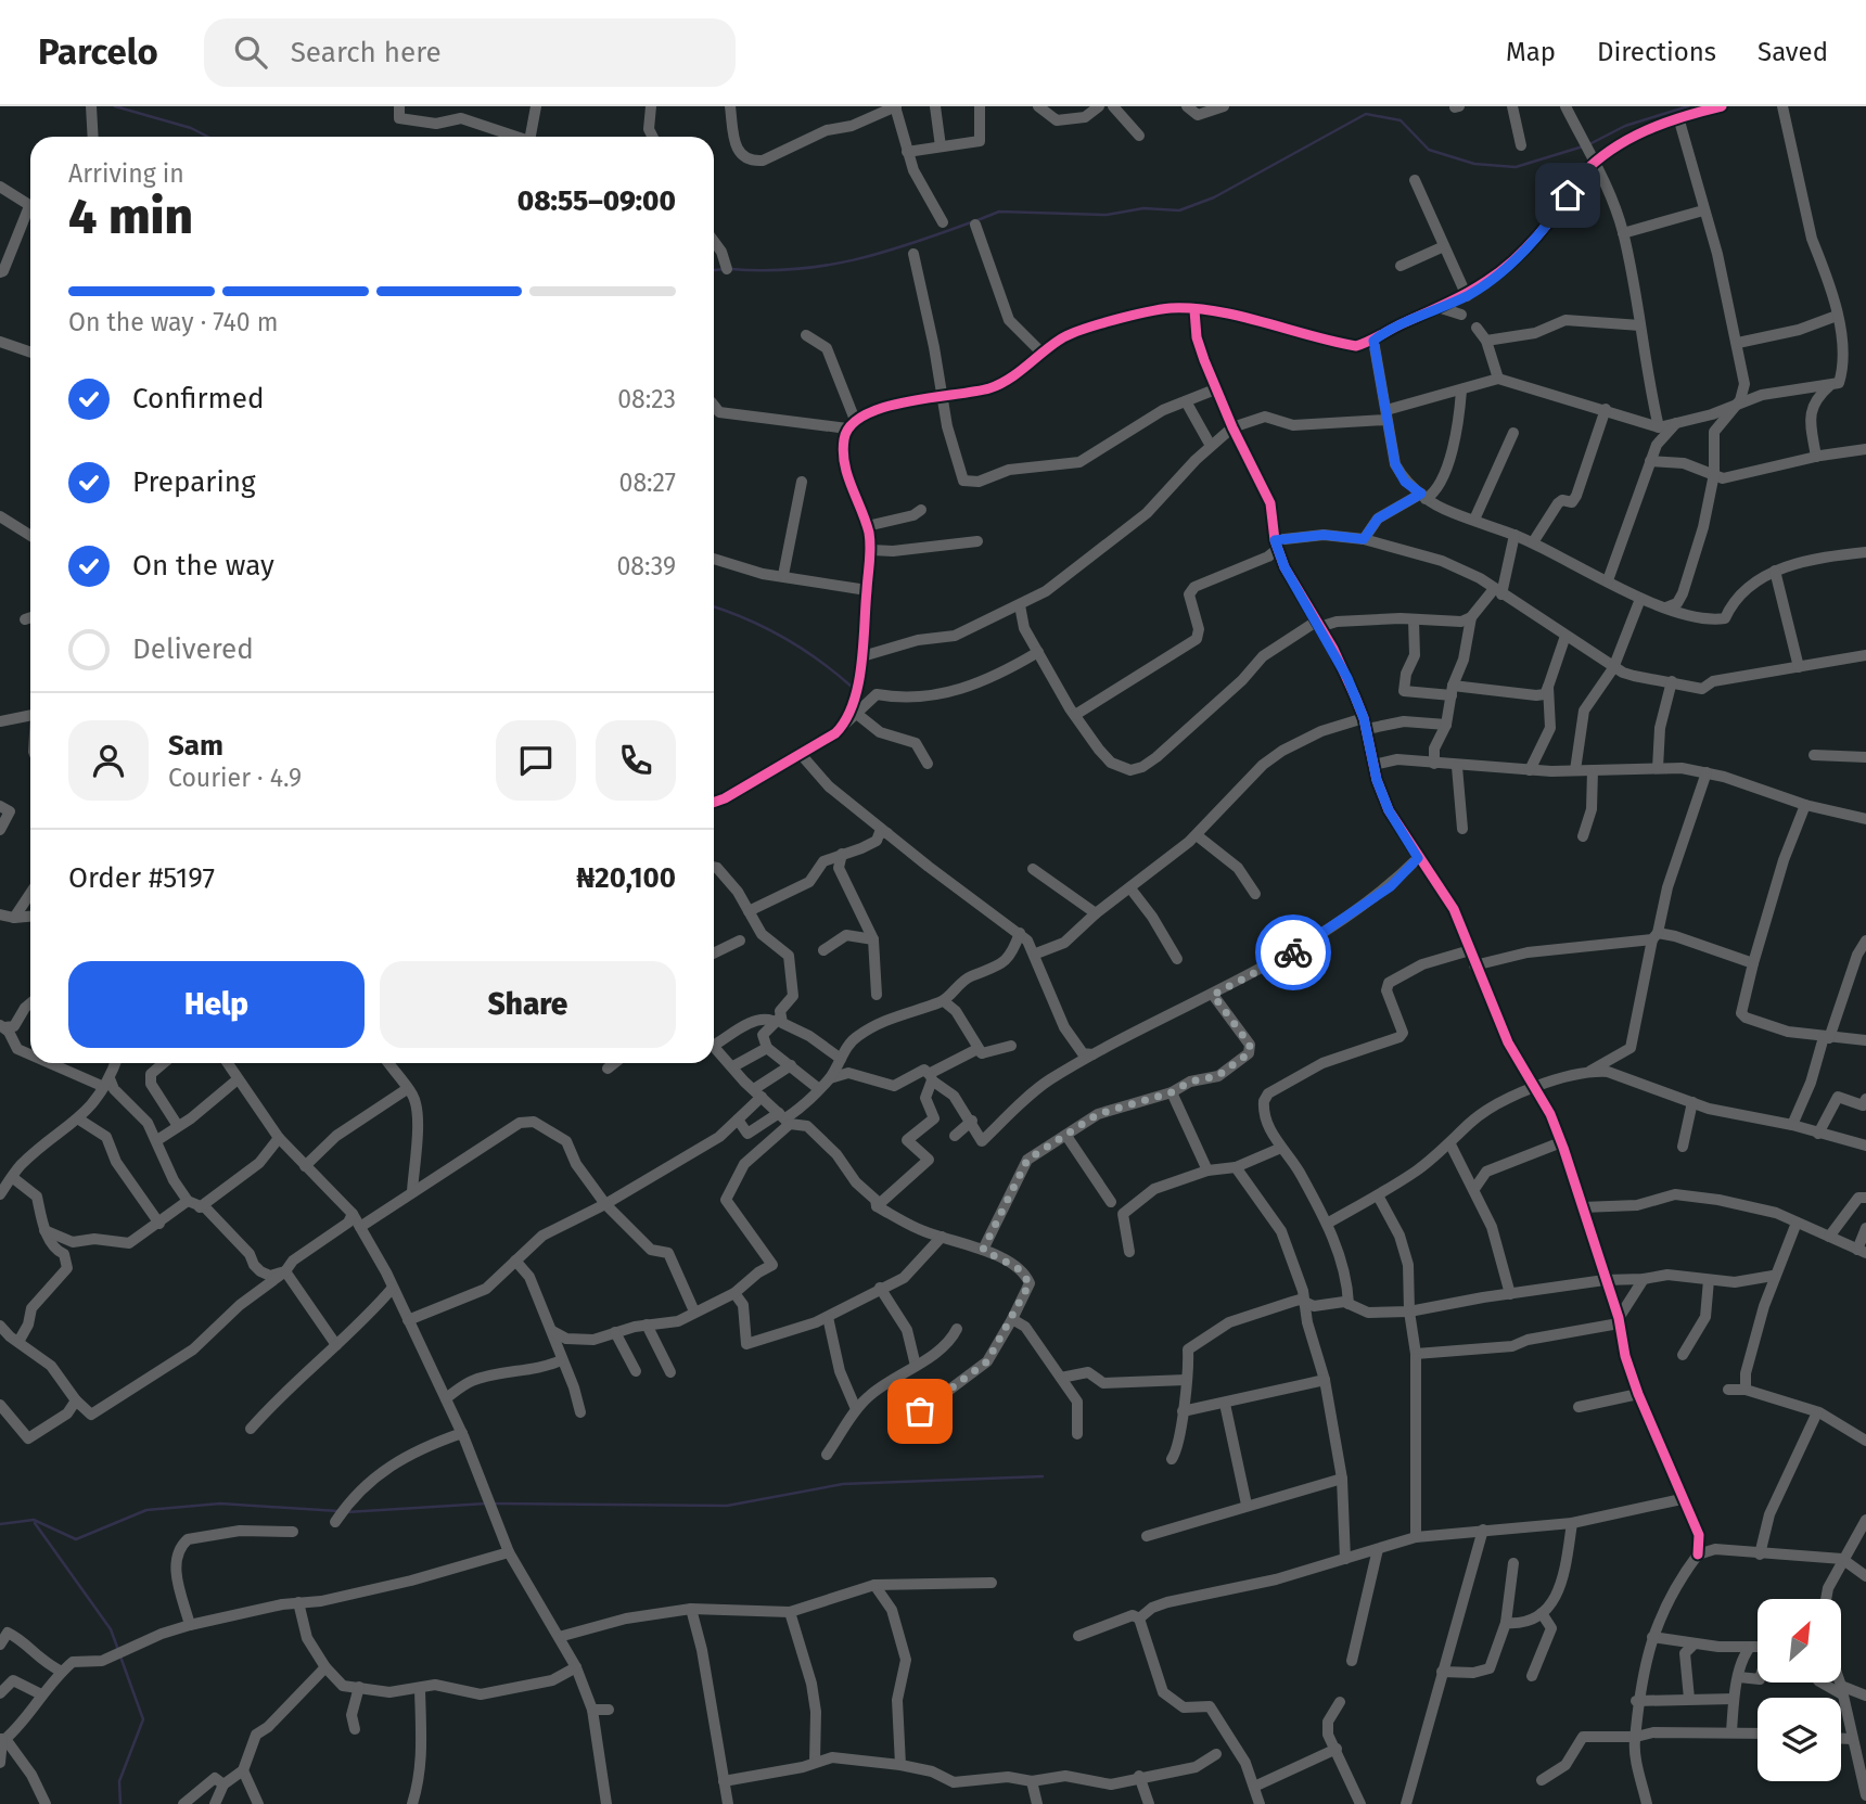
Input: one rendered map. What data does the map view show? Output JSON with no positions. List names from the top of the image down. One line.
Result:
{"north":"top right","page":{"header":"Parcelo","search":"Search here","nav":["Map","Directions","Saved"],"heading":["4 min","Arriving in","08:55–09:00"],"panel":["Sam","Courier · 4.9","Order #5197","₦20,100"],"bar":"On the way · 740 m","list":[["Confirmed","08:23"],["Preparing","08:27"],["On the way","08:39"],"Delivered"],"buttons":["Help","Share"]}}
